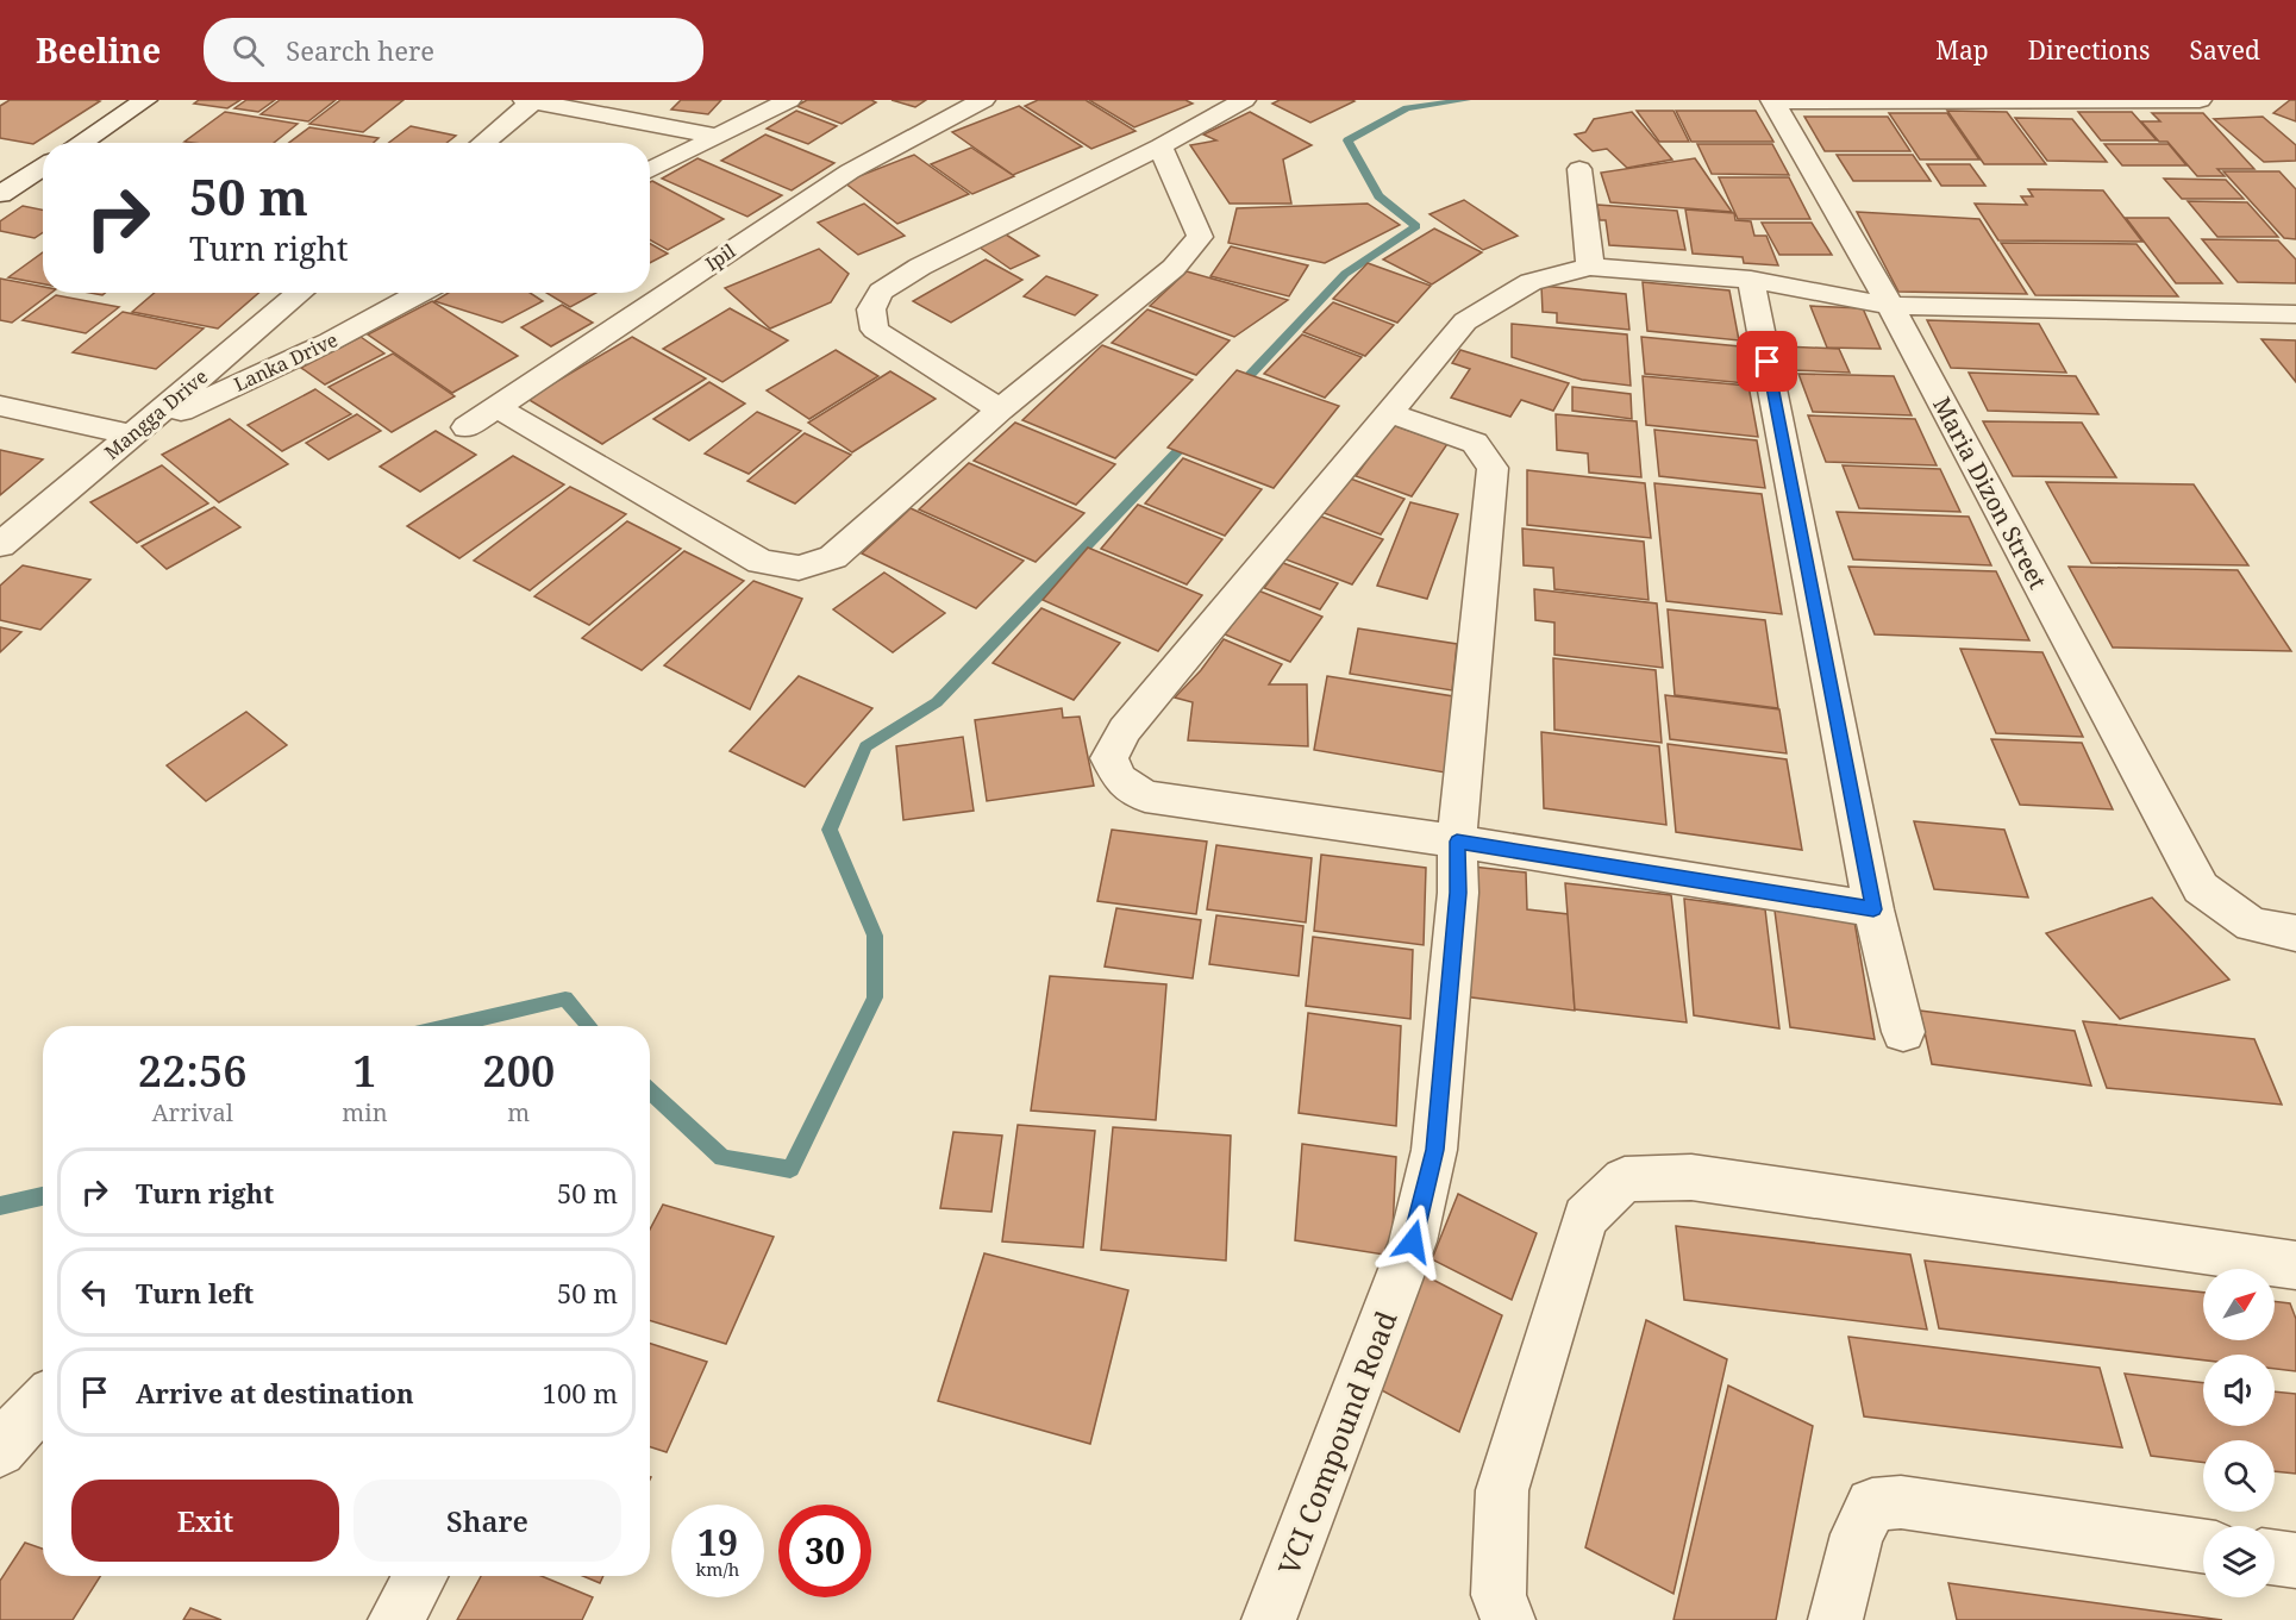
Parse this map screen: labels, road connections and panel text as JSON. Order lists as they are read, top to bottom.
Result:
{
  "streets": {
    "street": [
      "Ipil",
      "Lanka Drive",
      "Mangga Drive",
      "Maria Dizon Street",
      "VCI Compound Road"
    ]
  },
  "crossings": [
    ["Lanka Drive", "Mangga Drive"]
  ],
  "north": "top right",
  "page": {
    "header": "Beeline",
    "search": "Search here",
    "nav": ["Map", "Directions", "Saved"],
    "turn": ["50 m", "Turn right"],
    "eta": [
      "22:56",
      "Arrival",
      "1",
      "min",
      "200",
      "m"
    ],
    "list": [
      {
        "name": "Turn right",
        "value": "50 m"
      },
      {
        "name": "Turn left",
        "value": "50 m"
      },
      {
        "name": "Arrive at destination",
        "value": "100 m"
      }
    ],
    "buttons": ["Exit", "Share"],
    "speed": "19 km/h",
    "limit": "30"
  }
}
